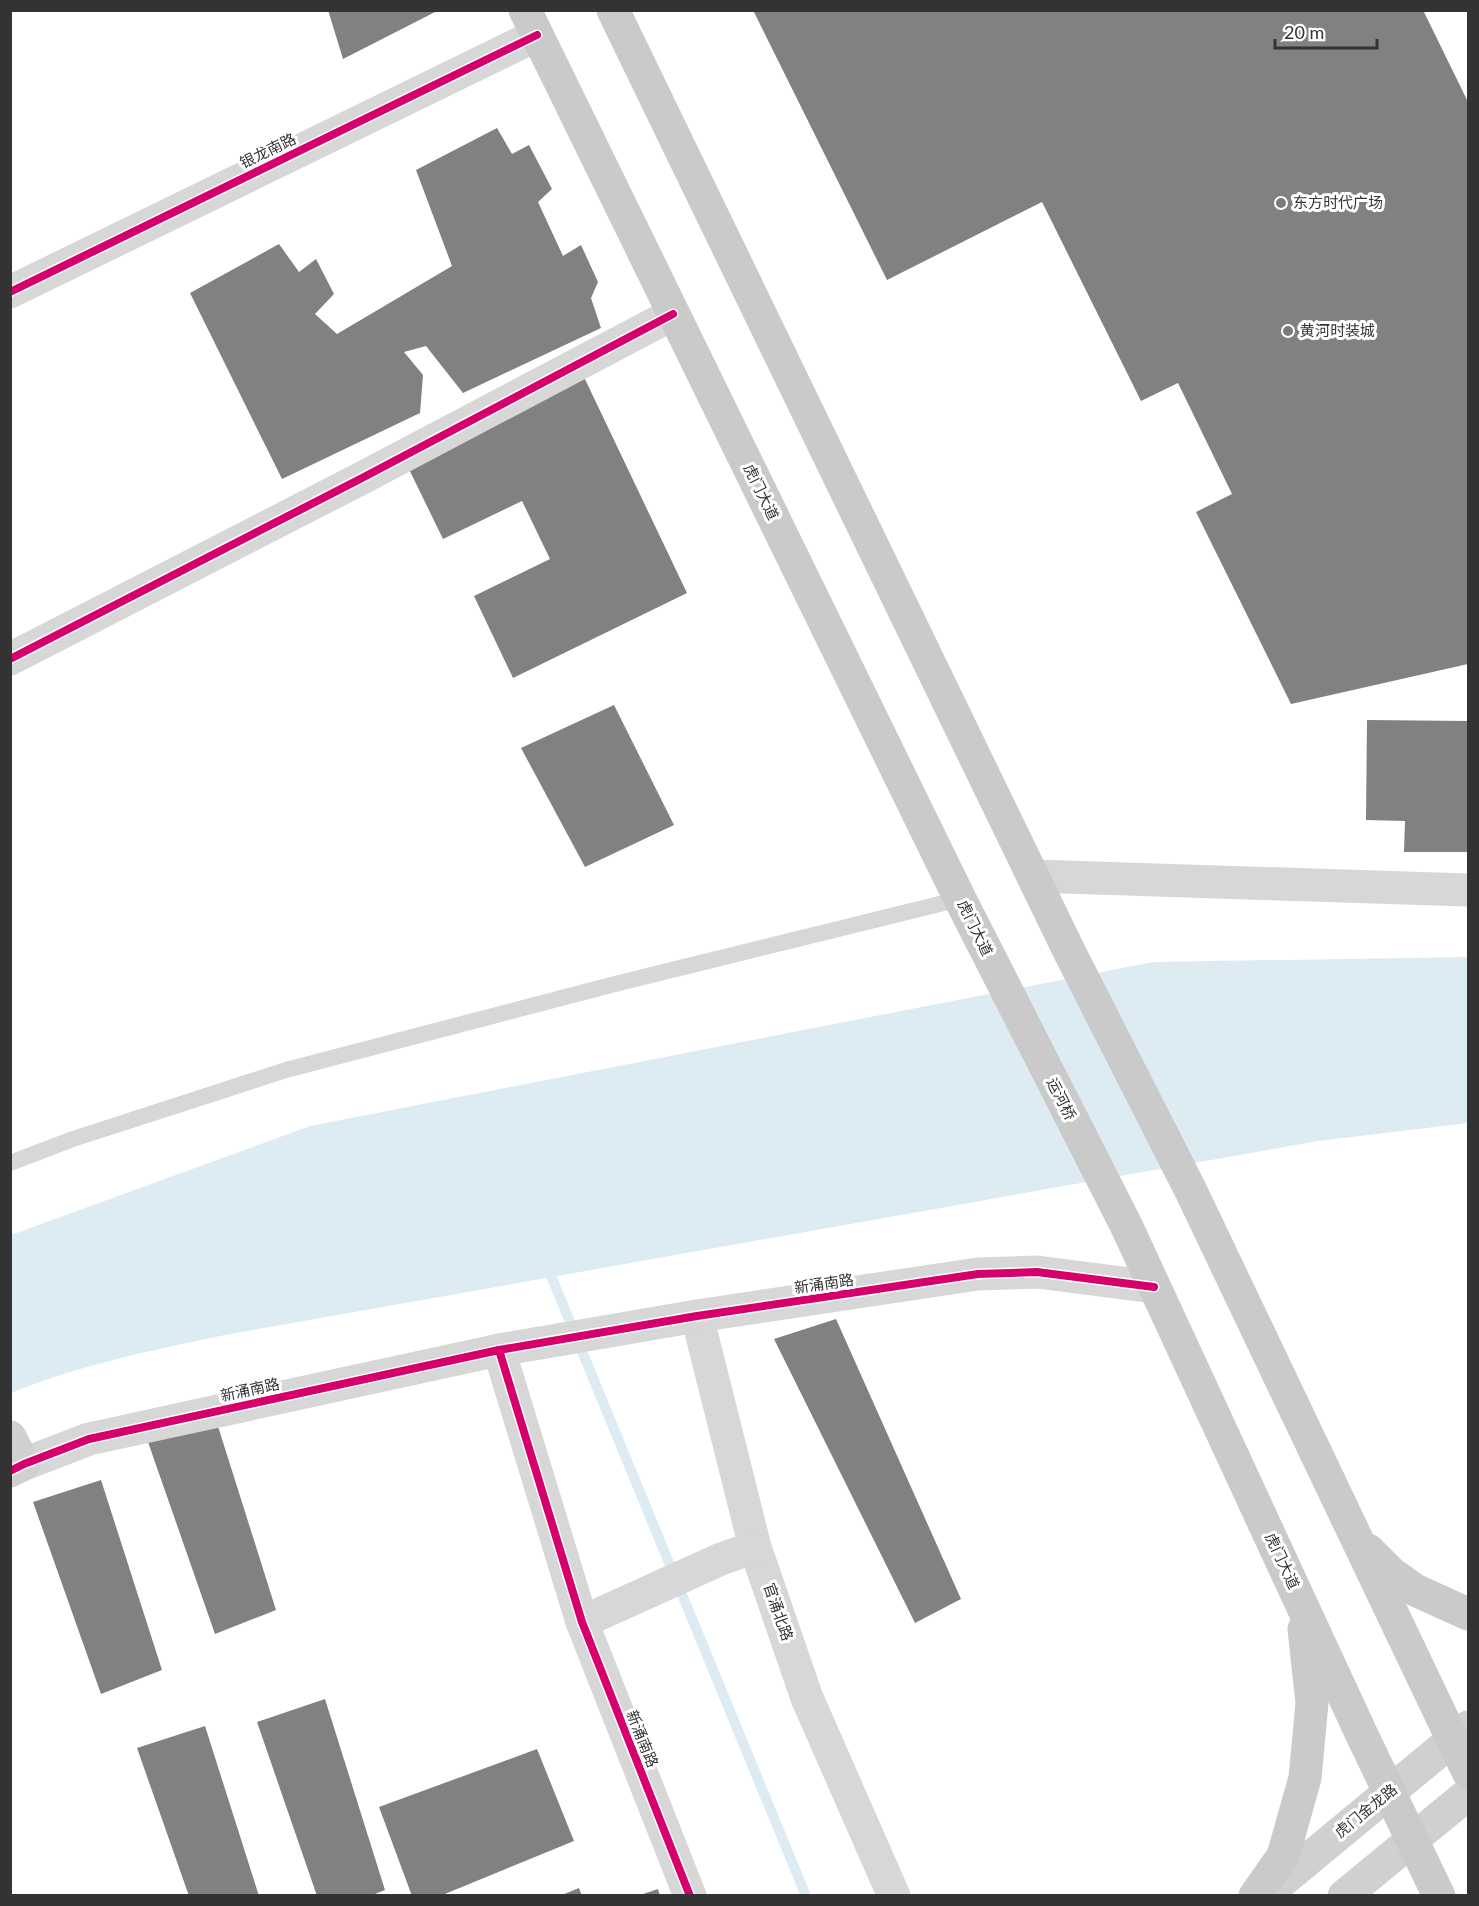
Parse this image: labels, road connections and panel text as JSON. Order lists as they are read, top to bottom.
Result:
{
  "streets": {
    "main road": ["虎门大道", "运河桥", "虎门金龙路"],
    "street": ["银龙南路", "新涌南路", "官涌北路"]
  },
  "crossings": [
    ["银龙南路", "虎门大道"],
    ["虎门大道", "运河桥"],
    ["虎门大道", "新涌南路"],
    ["虎门大道", "虎门金龙路"],
    ["新涌南路", "官涌北路"]
  ],
  "places": ["东方时代广场", "黄河时装城"],
  "scale_bar": "20 m"
}
